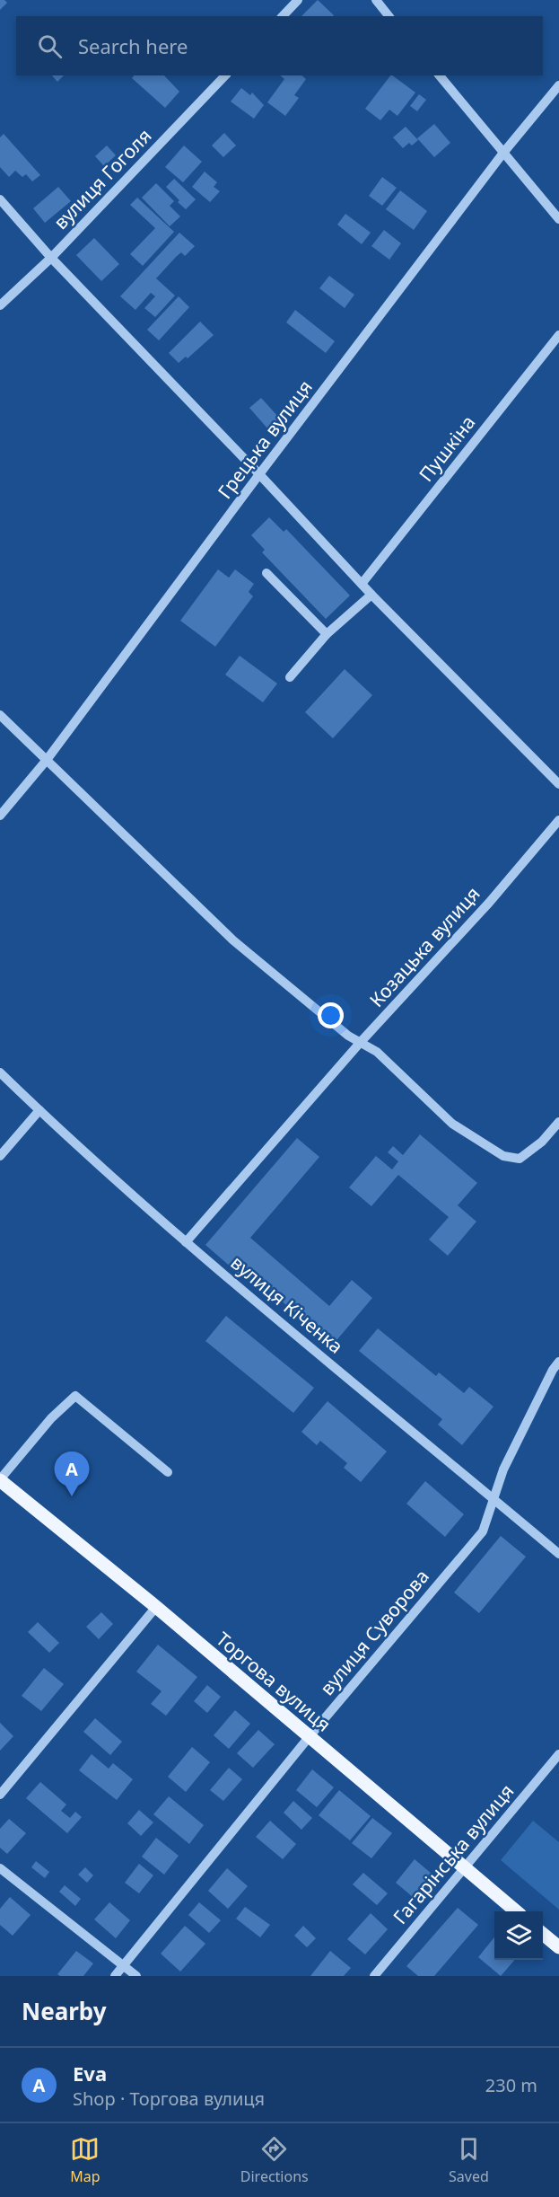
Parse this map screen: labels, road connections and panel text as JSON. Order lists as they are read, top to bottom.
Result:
{
  "streets": {
    "main road": ["Торгова вулиця"],
    "street": [
      "вулиця Гоголя",
      "Грецька вулиця",
      "Пушкіна",
      "Козацька вулиця",
      "вулиця Кіченка",
      "вулиця Суворова",
      "Гагарінська вулиця"
    ]
  },
  "crossings": [
    ["Козацька вулиця", "вулиця Кіченка"],
    ["вулиця Кіченка", "вулиця Суворова"],
    ["вулиця Суворова", "Торгова вулиця"],
    ["Торгова вулиця", "Гагарінська вулиця"]
  ],
  "page": {
    "search": "Search here",
    "pins": "A",
    "heading": "Nearby",
    "list": [
      {
        "mark": "A",
        "name": "Eva",
        "note": "Shop · Торгова вулиця",
        "value": "230 m"
      }
    ],
    "nav": ["Map", "Directions", "Saved"]
  }
}
